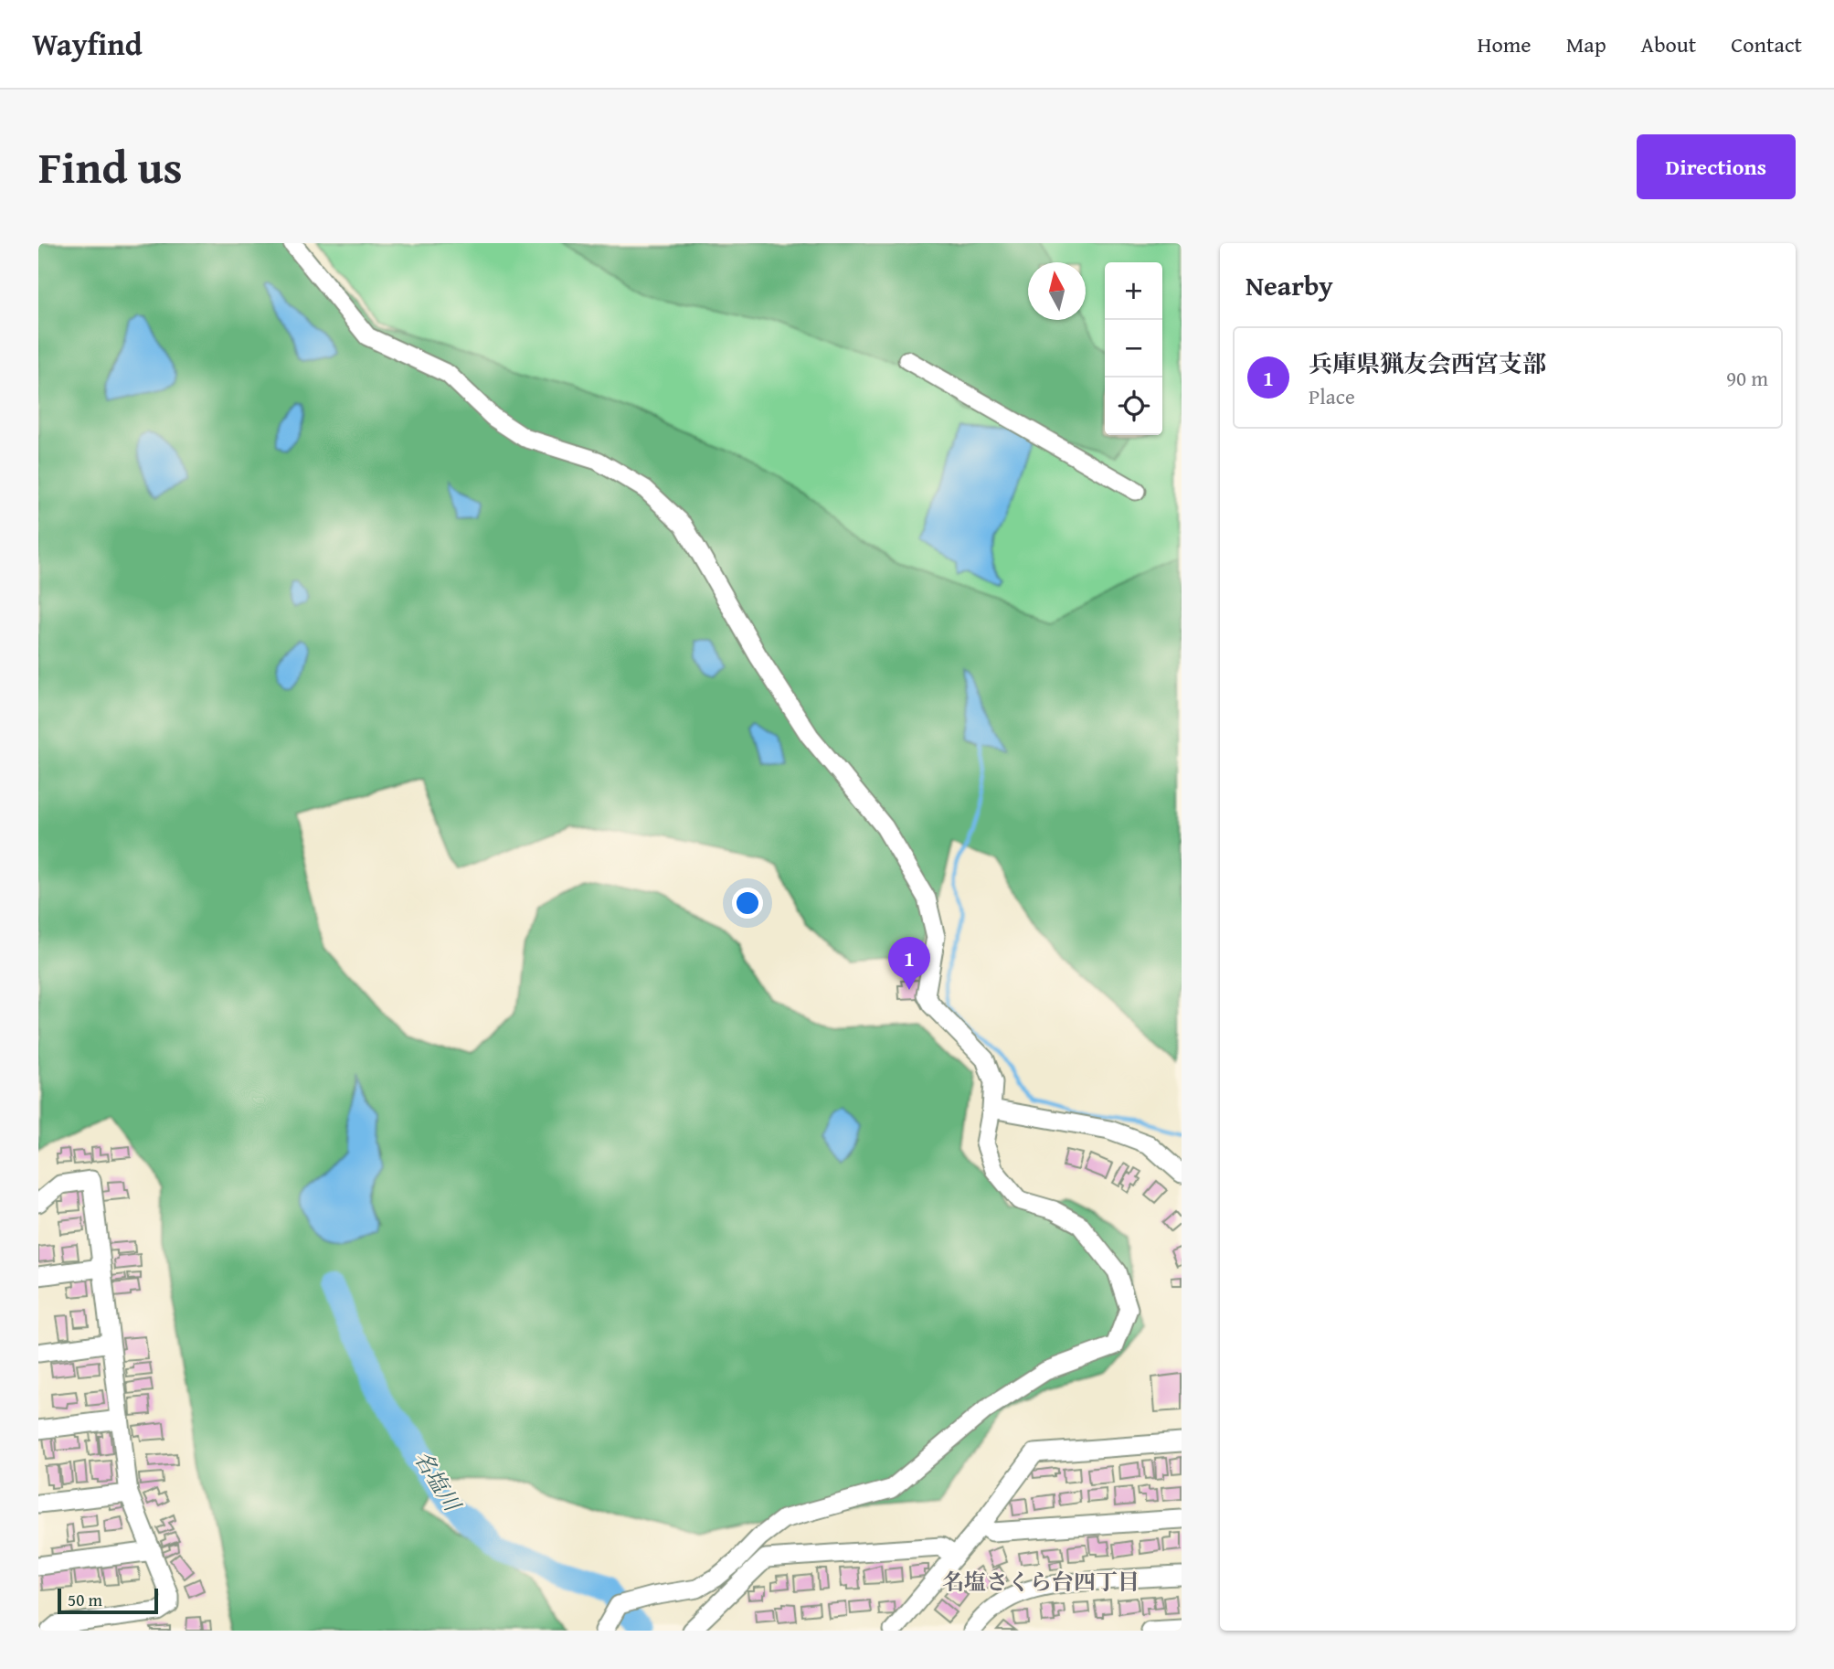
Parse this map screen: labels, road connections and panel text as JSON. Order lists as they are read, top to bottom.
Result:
{
  "districts": ["名塩さくら台四丁目"],
  "water": ["名塩川"],
  "scale_bar": "50 m",
  "north": "top",
  "page": {
    "header": "Wayfind",
    "nav": [
      "Home",
      "Map",
      "About",
      "Contact"
    ],
    "title": "Find us",
    "buttons": "Directions",
    "heading": "Nearby",
    "map_buttons": ["+", "−"],
    "list": [
      {
        "mark": "1",
        "name": "兵庫県猟友会西宮支部",
        "note": "Place",
        "value": "90 m"
      }
    ],
    "pins": "1",
    "scale": "50 m"
  }
}
